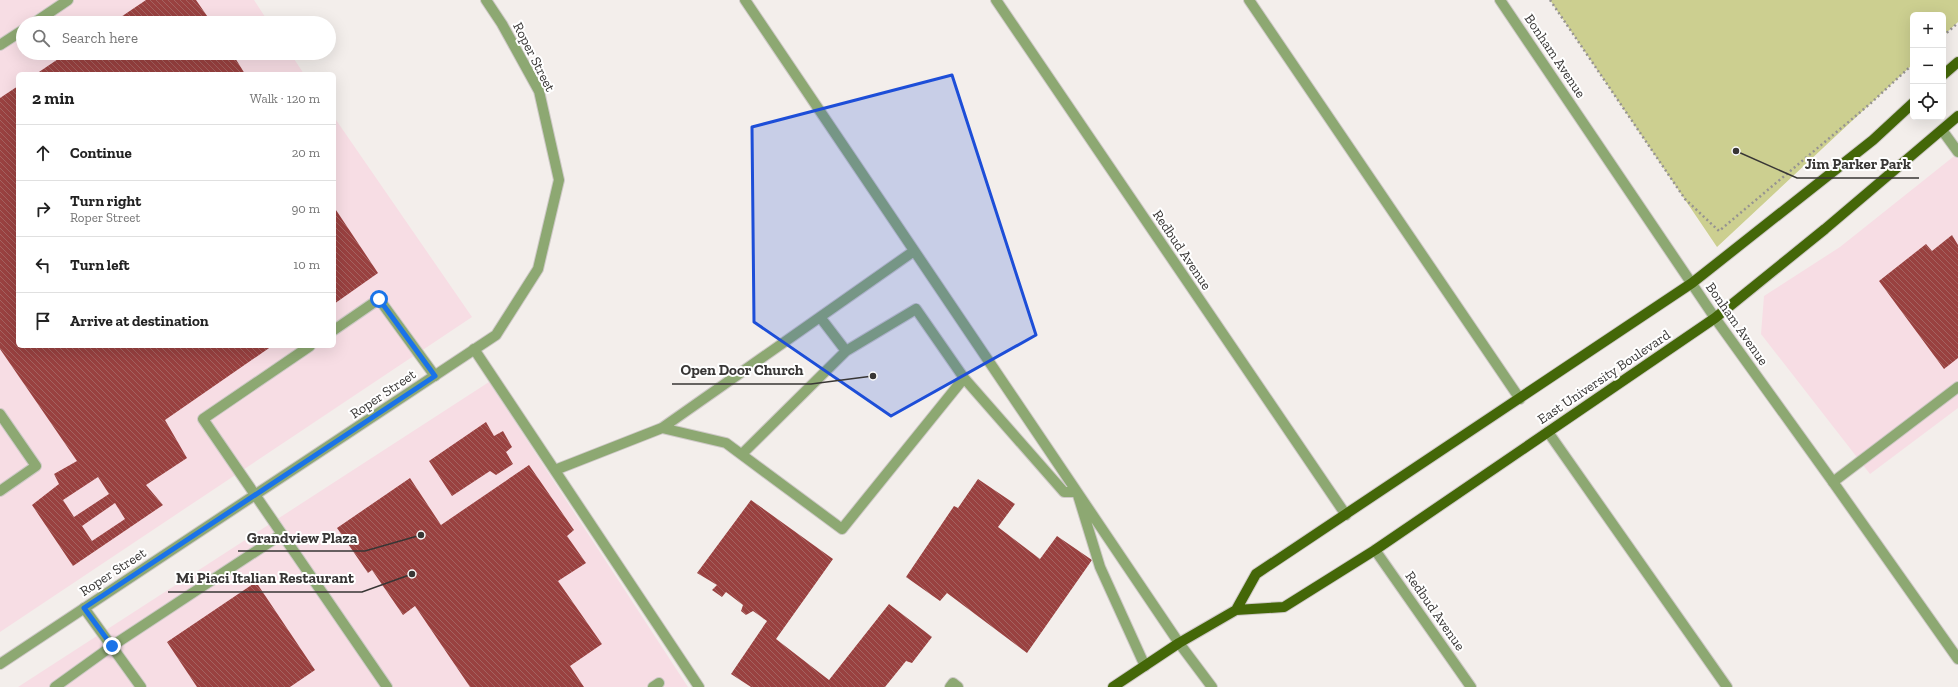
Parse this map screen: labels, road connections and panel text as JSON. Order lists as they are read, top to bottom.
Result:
{
  "streets": {
    "main road": ["East University Boulevard"],
    "street": ["Bonham Avenue", "Roper Street", "Redbud Avenue"]
  },
  "crossings": [
    ["Bonham Avenue", "East University Boulevard"],
    ["Redbud Avenue", "East University Boulevard"]
  ],
  "places": [
    "Jim Parker Park",
    "Open Door Church",
    "Grandview Plaza",
    "Mi Piaci Italian Restaurant"
  ],
  "page": {
    "map_buttons": ["+", "−"],
    "search": "Search here",
    "heading": ["2 min", "Walk · 120 m"],
    "list": [
      ["Continue", "20 m"],
      ["Turn right", "Roper Street", "90 m"],
      ["Turn left", "10 m"],
      "Arrive at destination"
    ]
  }
}
